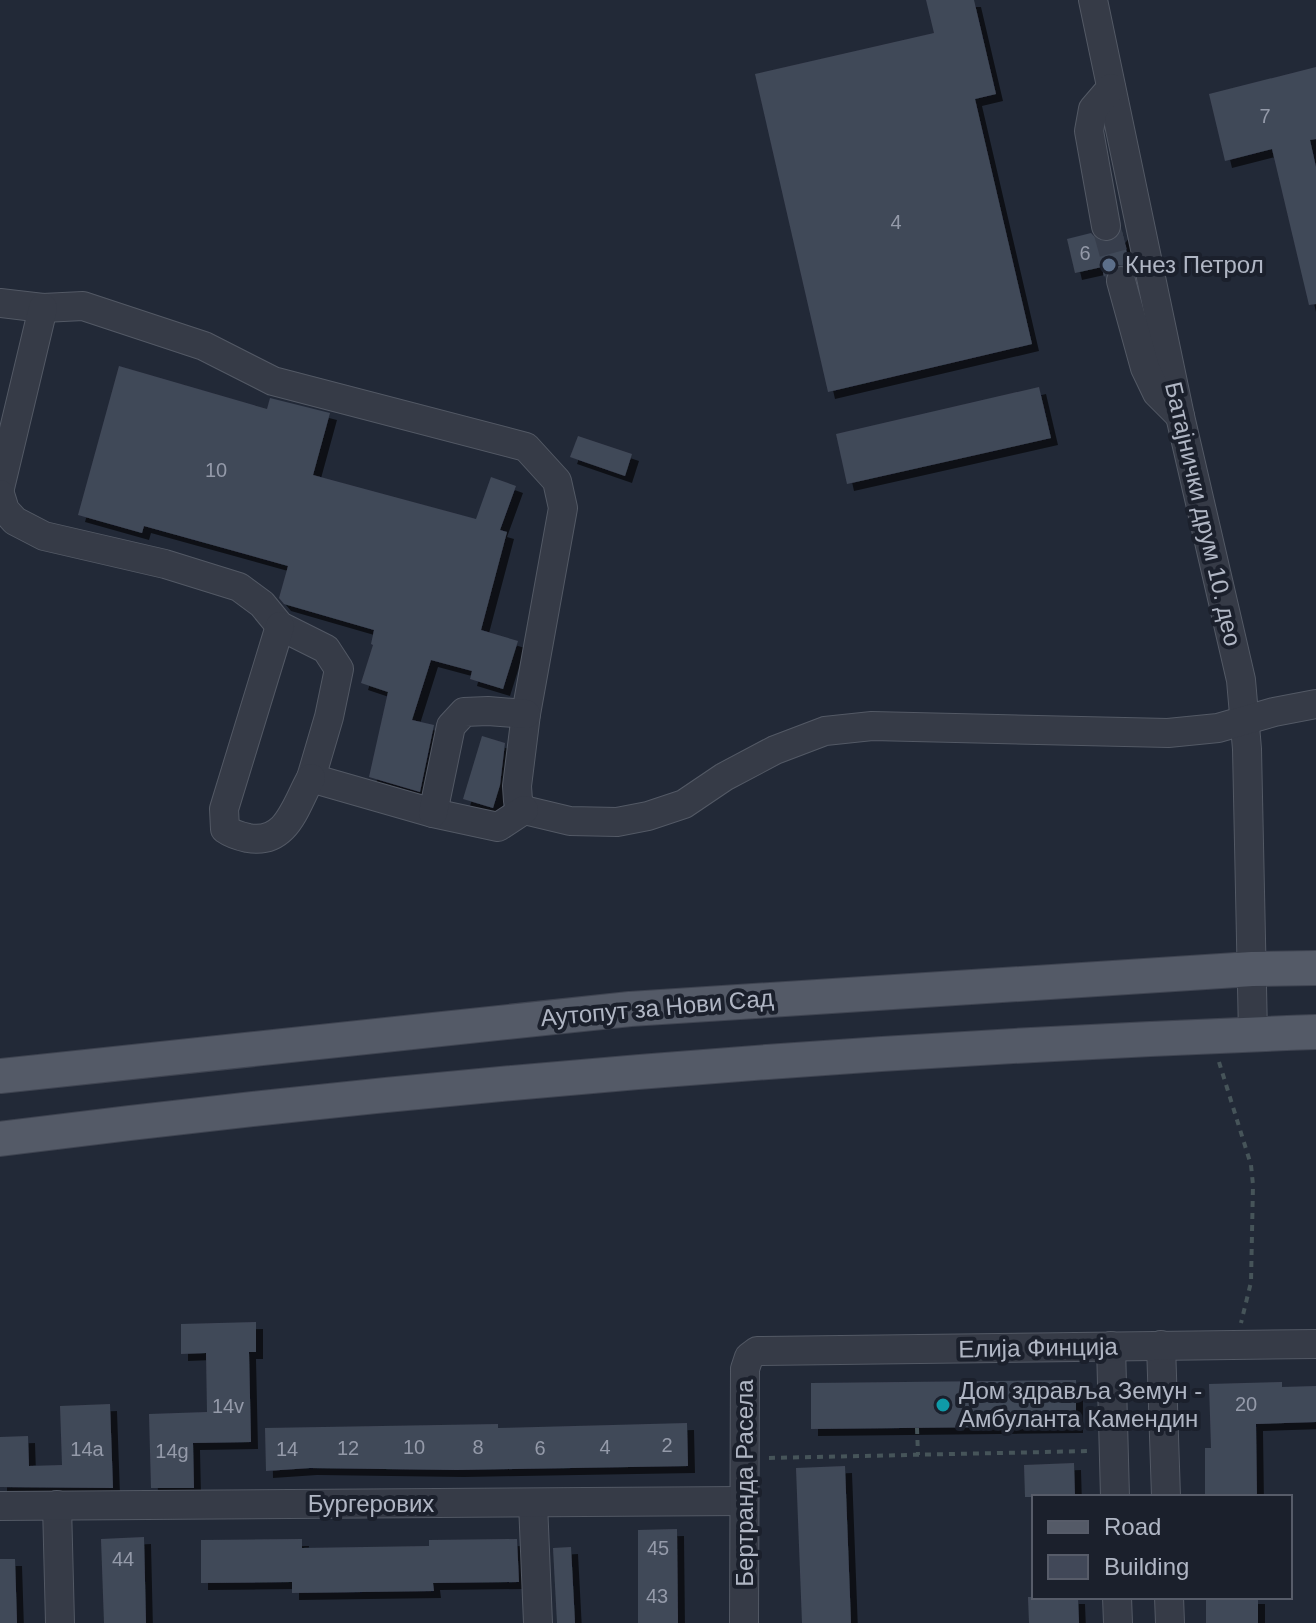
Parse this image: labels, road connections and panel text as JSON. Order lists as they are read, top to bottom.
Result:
{
  "streets": {
    "main road": ["Аутопут за Нови Сад"],
    "street": [
      "Батајнички друм 10. део",
      "Елија Финција",
      "Бертранда Расела",
      "Бургерових"
    ]
  },
  "crossings": [
    ["Батајнички друм 10. део", "Аутопут за Нови Сад"],
    ["Елија Финција", "Бертранда Расела"],
    ["Бертранда Расела", "Бургерових"]
  ],
  "places": ["Кнез Петрол", "Дом здравља Земун - Амбуланта Камендин"],
  "house_numbers": [
    "7",
    "4",
    "6",
    "10",
    "20",
    "14v",
    "2",
    "10",
    "8",
    "4",
    "12",
    "6",
    "14a",
    "14",
    "14g",
    "45",
    "44",
    "43"
  ],
  "legend": ["Road", "Building"]
}
